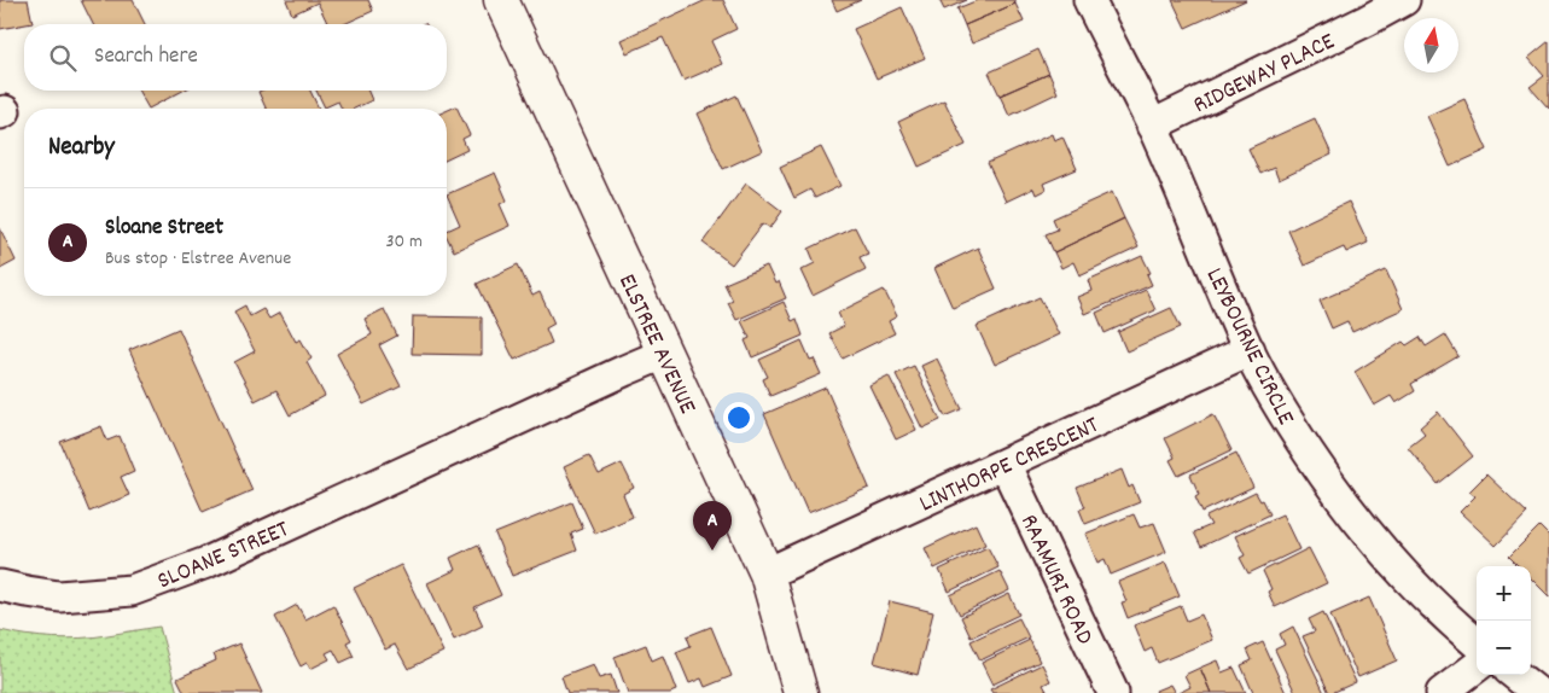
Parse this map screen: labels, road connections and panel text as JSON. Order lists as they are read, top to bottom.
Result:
{
  "streets": {
    "street": [
      "RIDGEWAY PLACE",
      "ELSTREE AVENUE",
      "LEYBOURNE CIRCLE",
      "LINTHORPE CRESCENT",
      "SLOANE STREET",
      "RAAMURI ROAD"
    ]
  },
  "crossings": [
    ["RIDGEWAY PLACE", "LEYBOURNE CIRCLE"],
    ["ELSTREE AVENUE", "LINTHORPE CRESCENT"],
    ["ELSTREE AVENUE", "SLOANE STREET"],
    ["LEYBOURNE CIRCLE", "LINTHORPE CRESCENT"],
    ["LINTHORPE CRESCENT", "RAAMURI ROAD"]
  ],
  "north": "top",
  "page": {
    "search": "Search here",
    "heading": "Nearby",
    "list": [
      {
        "mark": "A",
        "name": "Sloane Street",
        "note": "Bus stop · Elstree Avenue",
        "value": "30 m"
      }
    ],
    "pins": "A",
    "map_buttons": ["+", "−"]
  }
}
